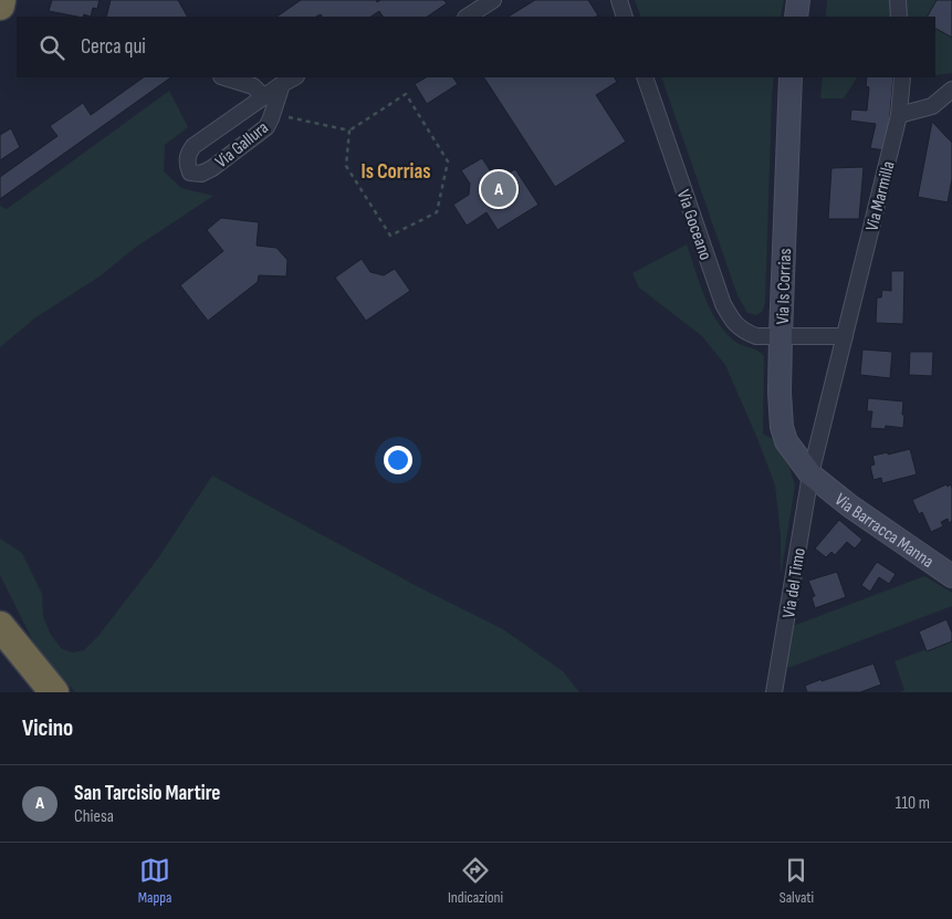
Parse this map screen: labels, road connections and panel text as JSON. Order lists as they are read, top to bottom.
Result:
{
  "streets": {
    "street": [
      "Via Gallura",
      "Via Marmilla",
      "Via Goceano",
      "Via Is Corrias",
      "Via Barracca Manna",
      "Via del Timo"
    ]
  },
  "crossings": [
    ["Via Marmilla", "Via Is Corrias"],
    ["Via Marmilla", "Via Barracca Manna"],
    ["Via Marmilla", "Via del Timo"],
    ["Via Goceano", "Via Is Corrias"],
    ["Via Is Corrias", "Via Barracca Manna"],
    ["Via Is Corrias", "Via del Timo"],
    ["Via Barracca Manna", "Via del Timo"]
  ],
  "districts": ["Is Corrias"],
  "page": {
    "search": "Cerca qui",
    "pins": "A",
    "heading": "Vicino",
    "list": [
      {
        "mark": "A",
        "name": "San Tarcisio Martire",
        "note": "Chiesa",
        "value": "110 m"
      }
    ],
    "nav": ["Mappa", "Indicazioni", "Salvati"]
  }
}
